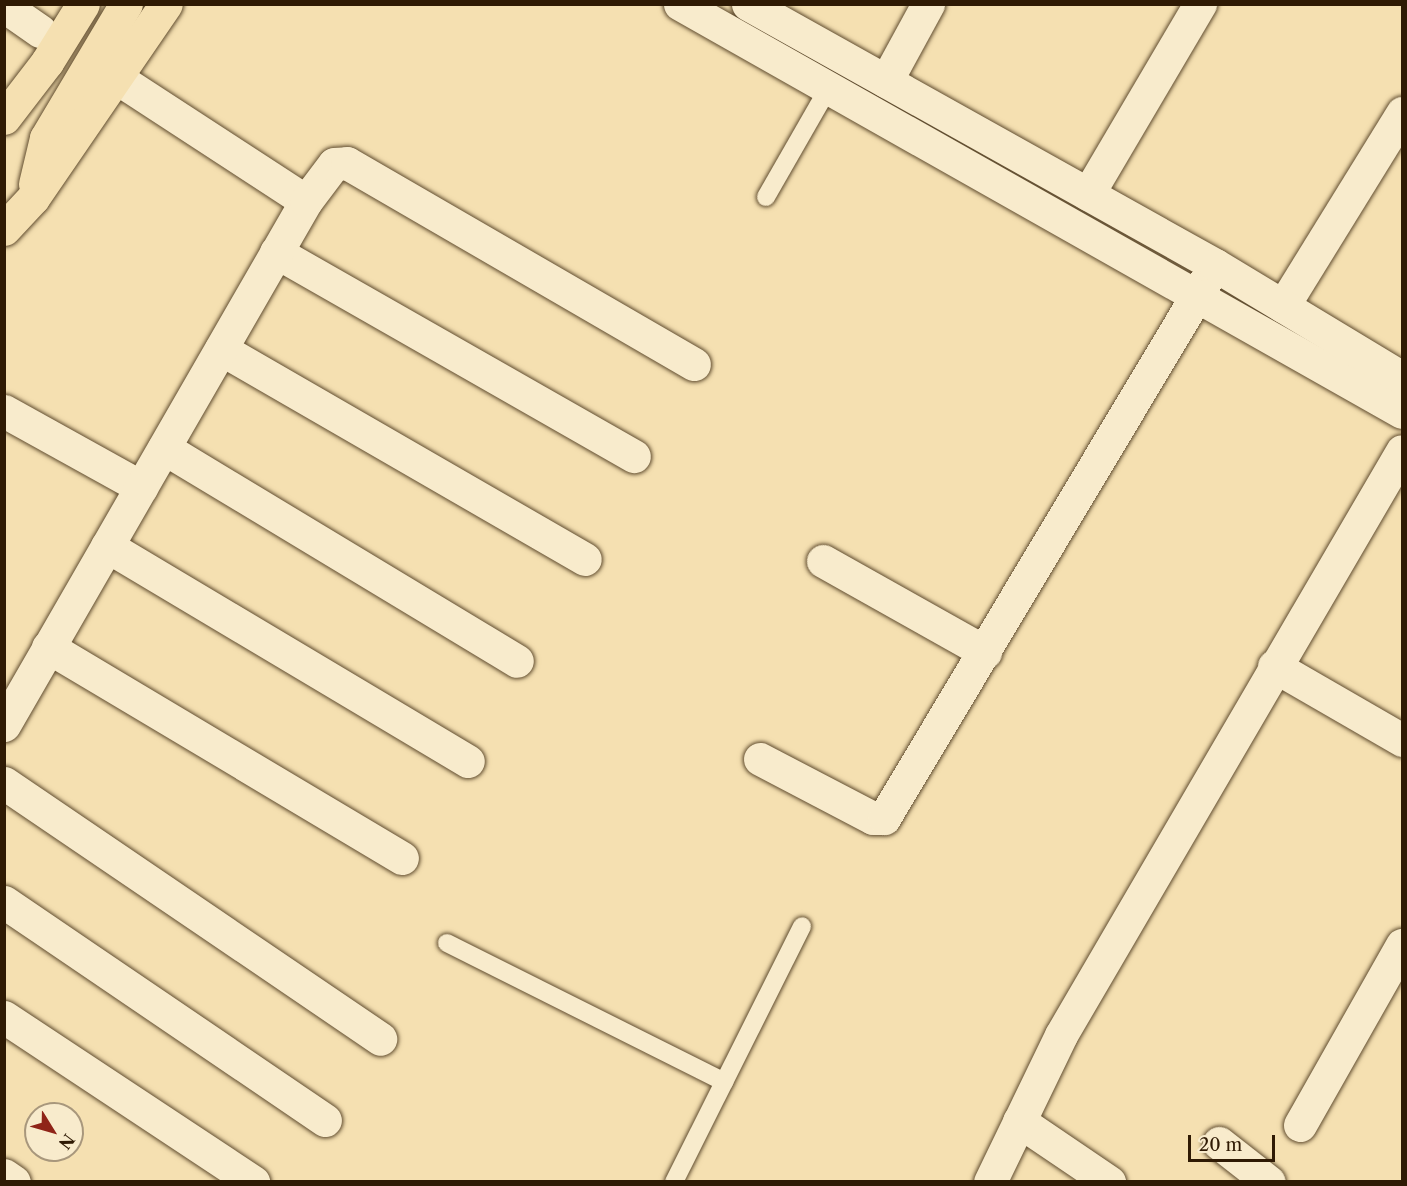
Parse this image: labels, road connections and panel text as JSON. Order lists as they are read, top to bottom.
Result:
{
  "scale_bar": "20 m",
  "north": "bottom right"
}
